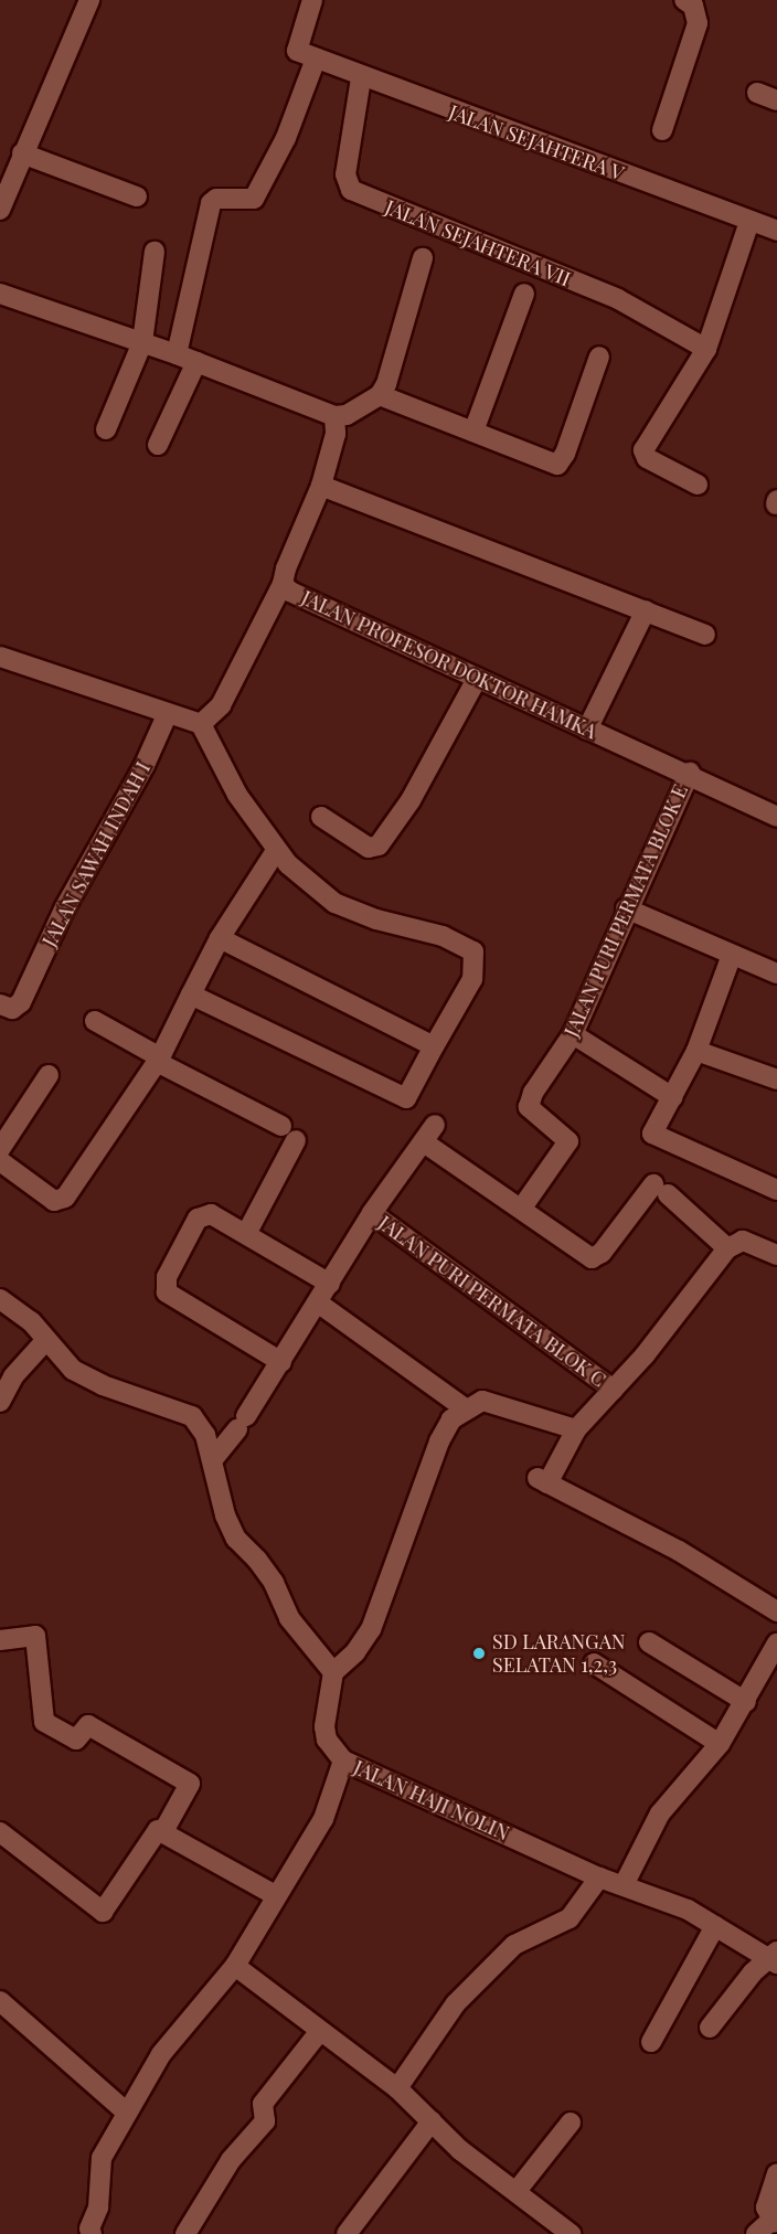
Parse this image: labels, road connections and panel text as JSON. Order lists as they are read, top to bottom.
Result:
{
  "streets": {
    "street": [
      "JALAN SEJAHTERA V",
      "JALAN SEJAHTERA VII",
      "JALAN PROFESOR DOKTOR HAMKA",
      "JALAN SAWAH INDAH I",
      "JALAN PURI PERMATA BLOK E",
      "JALAN PURI PERMATA BLOK C",
      "JALAN HAJI NOLIN"
    ]
  },
  "crossings": [
    ["JALAN SEJAHTERA V", "JALAN SEJAHTERA VII"],
    ["JALAN PROFESOR DOKTOR HAMKA", "JALAN PURI PERMATA BLOK E"]
  ],
  "places": ["SD LARANGAN SELATAN 1,2,3"]
}
